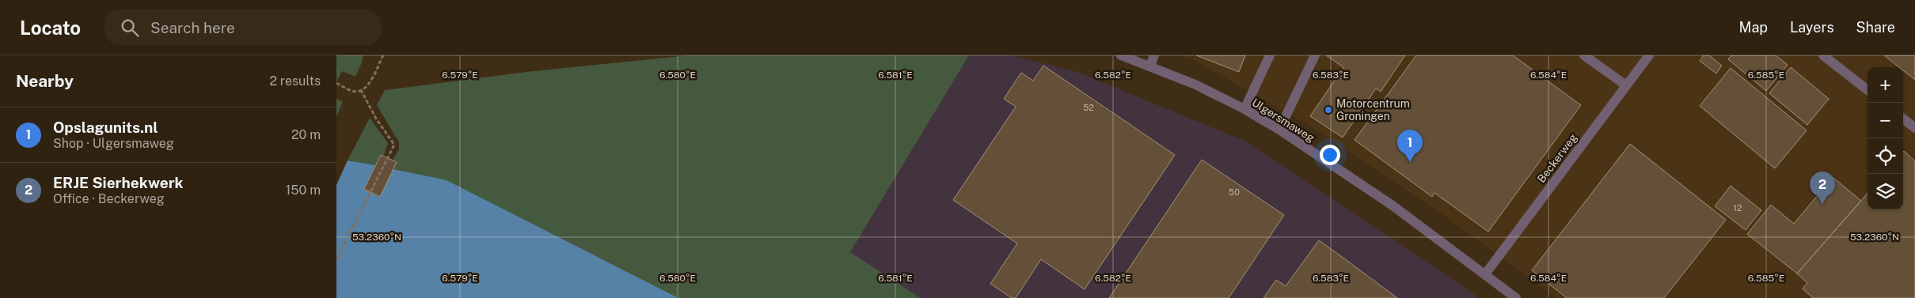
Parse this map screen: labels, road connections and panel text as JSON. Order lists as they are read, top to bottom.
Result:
{
  "streets": {
    "street": ["Ulgersmaweg", "Beckerweg"]
  },
  "crossings": [
    ["Ulgersmaweg", "Beckerweg"]
  ],
  "places": ["Motorcentrum Groningen"],
  "house_numbers": ["52", "50", "12"],
  "page": {
    "header": "Locato",
    "search": "Search here",
    "nav": ["Map", "Layers", "Share"],
    "heading": ["Nearby", "2 results"],
    "map_buttons": ["+", "−"],
    "list": [
      {
        "mark": "1",
        "name": "Opslagunits.nl",
        "note": "Shop · Ulgersmaweg",
        "value": "20 m"
      },
      {
        "mark": "2",
        "name": "ERJE Sierhekwerk",
        "note": "Office · Beckerweg",
        "value": "150 m"
      }
    ],
    "pins": ["1", "2"]
  },
  "coordinates": [
    "6.579°E",
    "6.580°E",
    "6.581°E",
    "6.582°E",
    "6.583°E",
    "6.584°E",
    "6.585°E",
    "53.2360°N"
  ]
}
